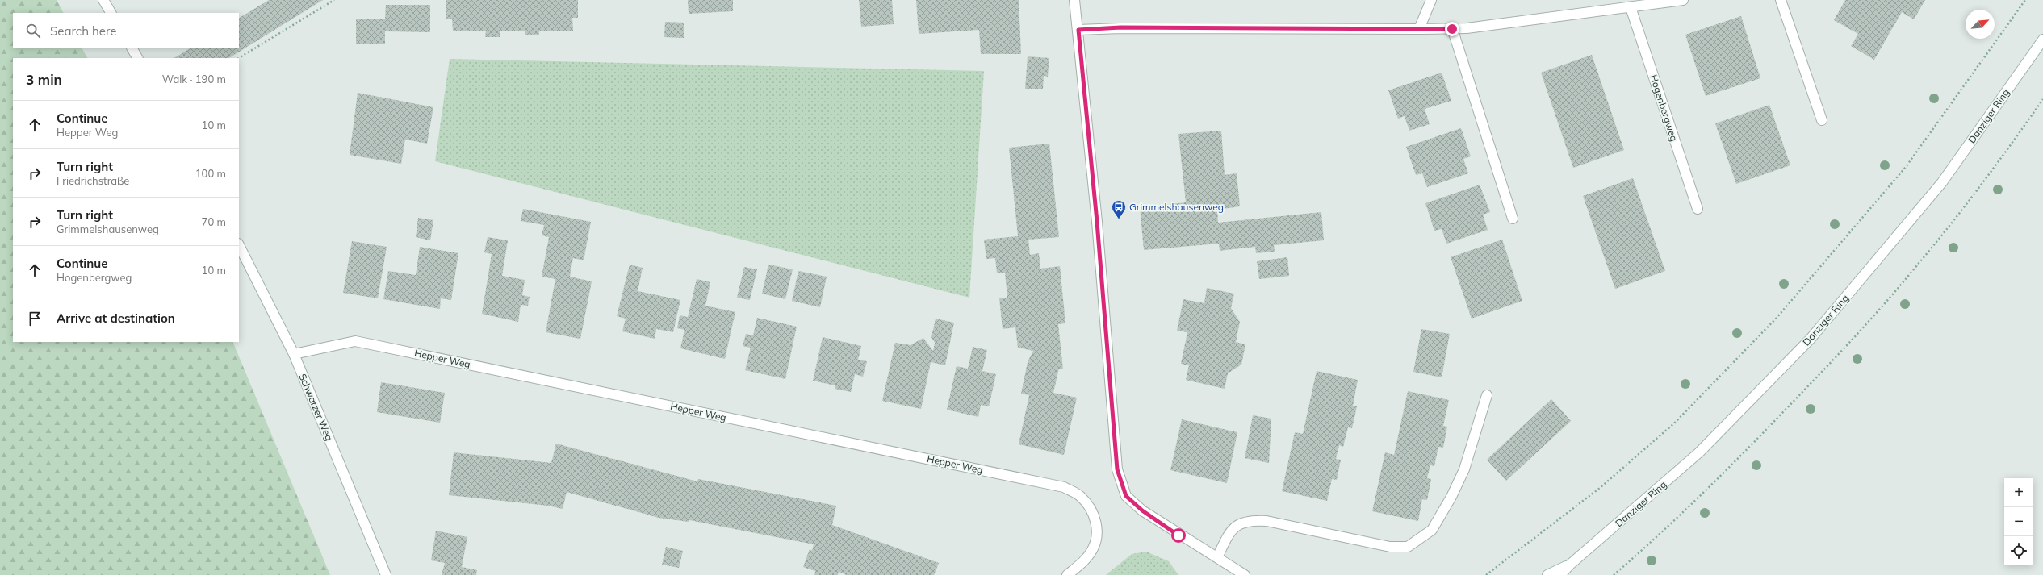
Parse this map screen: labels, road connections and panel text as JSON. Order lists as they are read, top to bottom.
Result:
{
  "streets": {
    "street": [
      "Hogenbergweg",
      "Danziger Ring",
      "Hepper Weg",
      "Schwarzer Weg"
    ]
  },
  "crossings": [
    ["Hepper Weg", "Schwarzer Weg"]
  ],
  "places": {
    "bus stop": ["Grimmelshausenweg"]
  },
  "north": "top right",
  "page": {
    "search": "Search here",
    "heading": ["3 min", "Walk · 190 m"],
    "list": [
      ["Continue", "Hepper Weg", "10 m"],
      ["Turn right", "Friedrichstraße", "100 m"],
      ["Turn right", "Grimmelshausenweg", "70 m"],
      ["Continue", "Hogenbergweg", "10 m"],
      "Arrive at destination"
    ],
    "map_buttons": ["+", "−"]
  }
}
